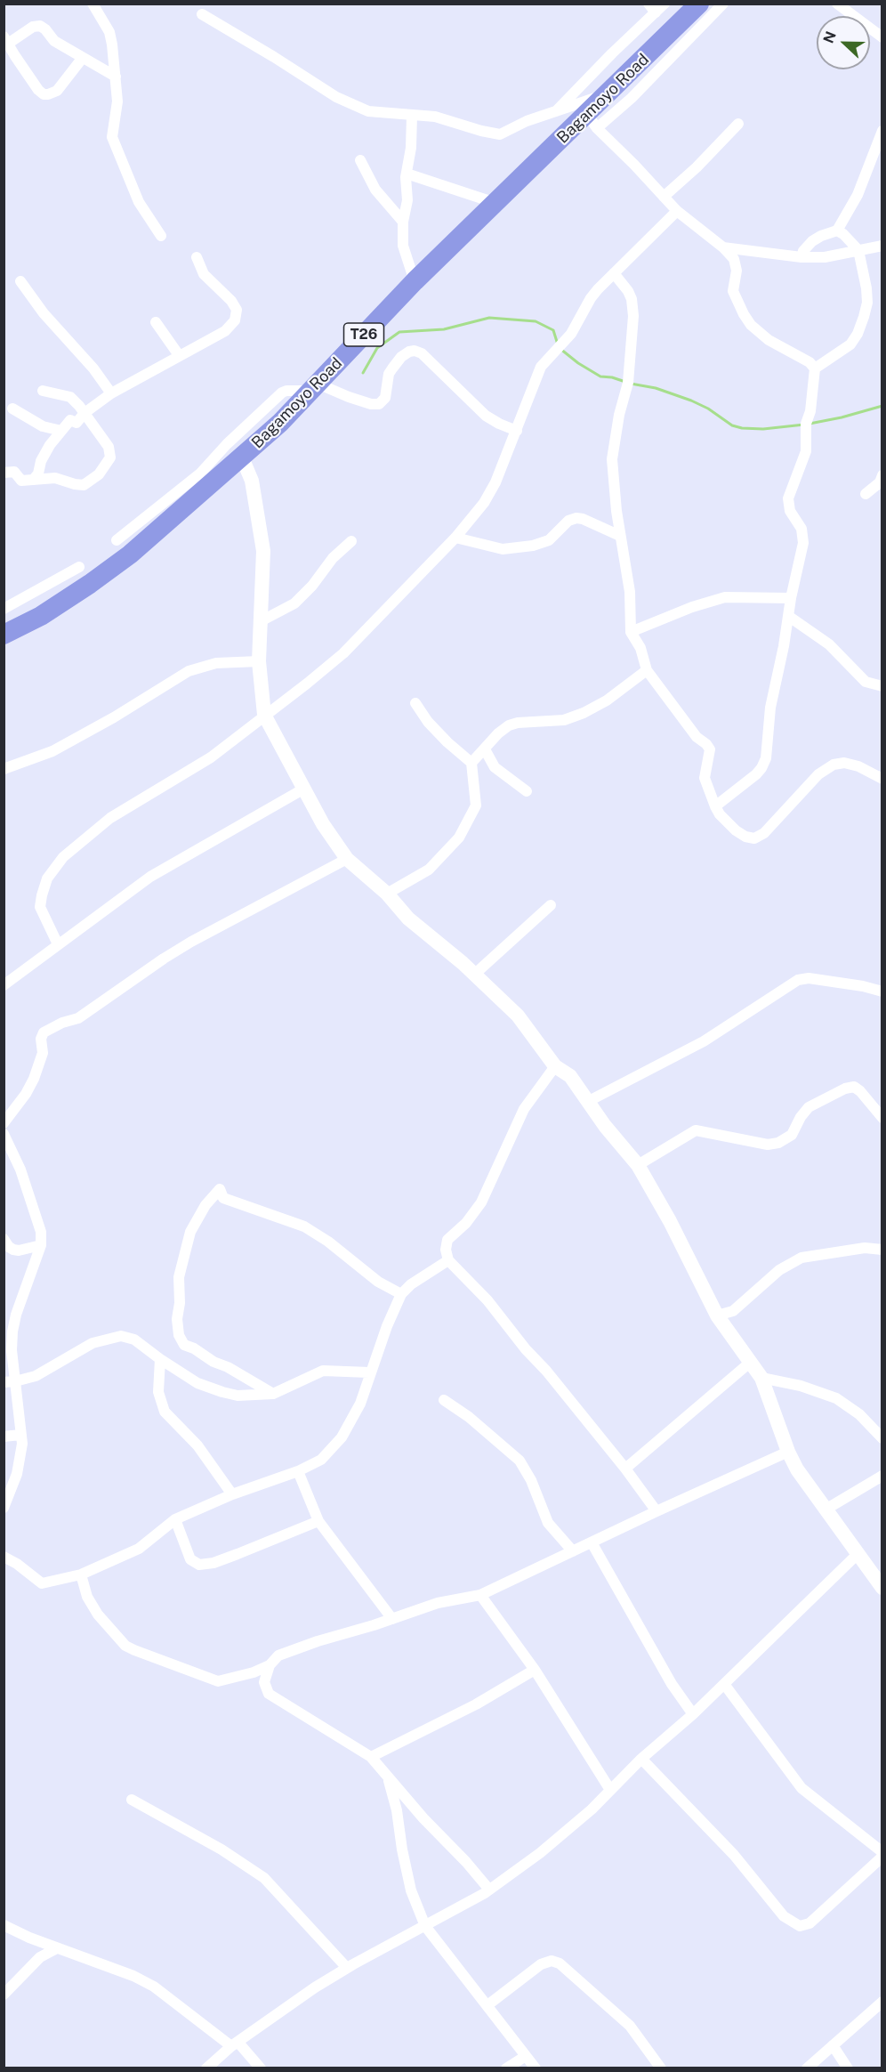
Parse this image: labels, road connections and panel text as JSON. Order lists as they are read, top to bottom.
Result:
{
  "streets": {
    "highway": ["Bagamoyo Road", "T26"]
  },
  "north": "left"
}
